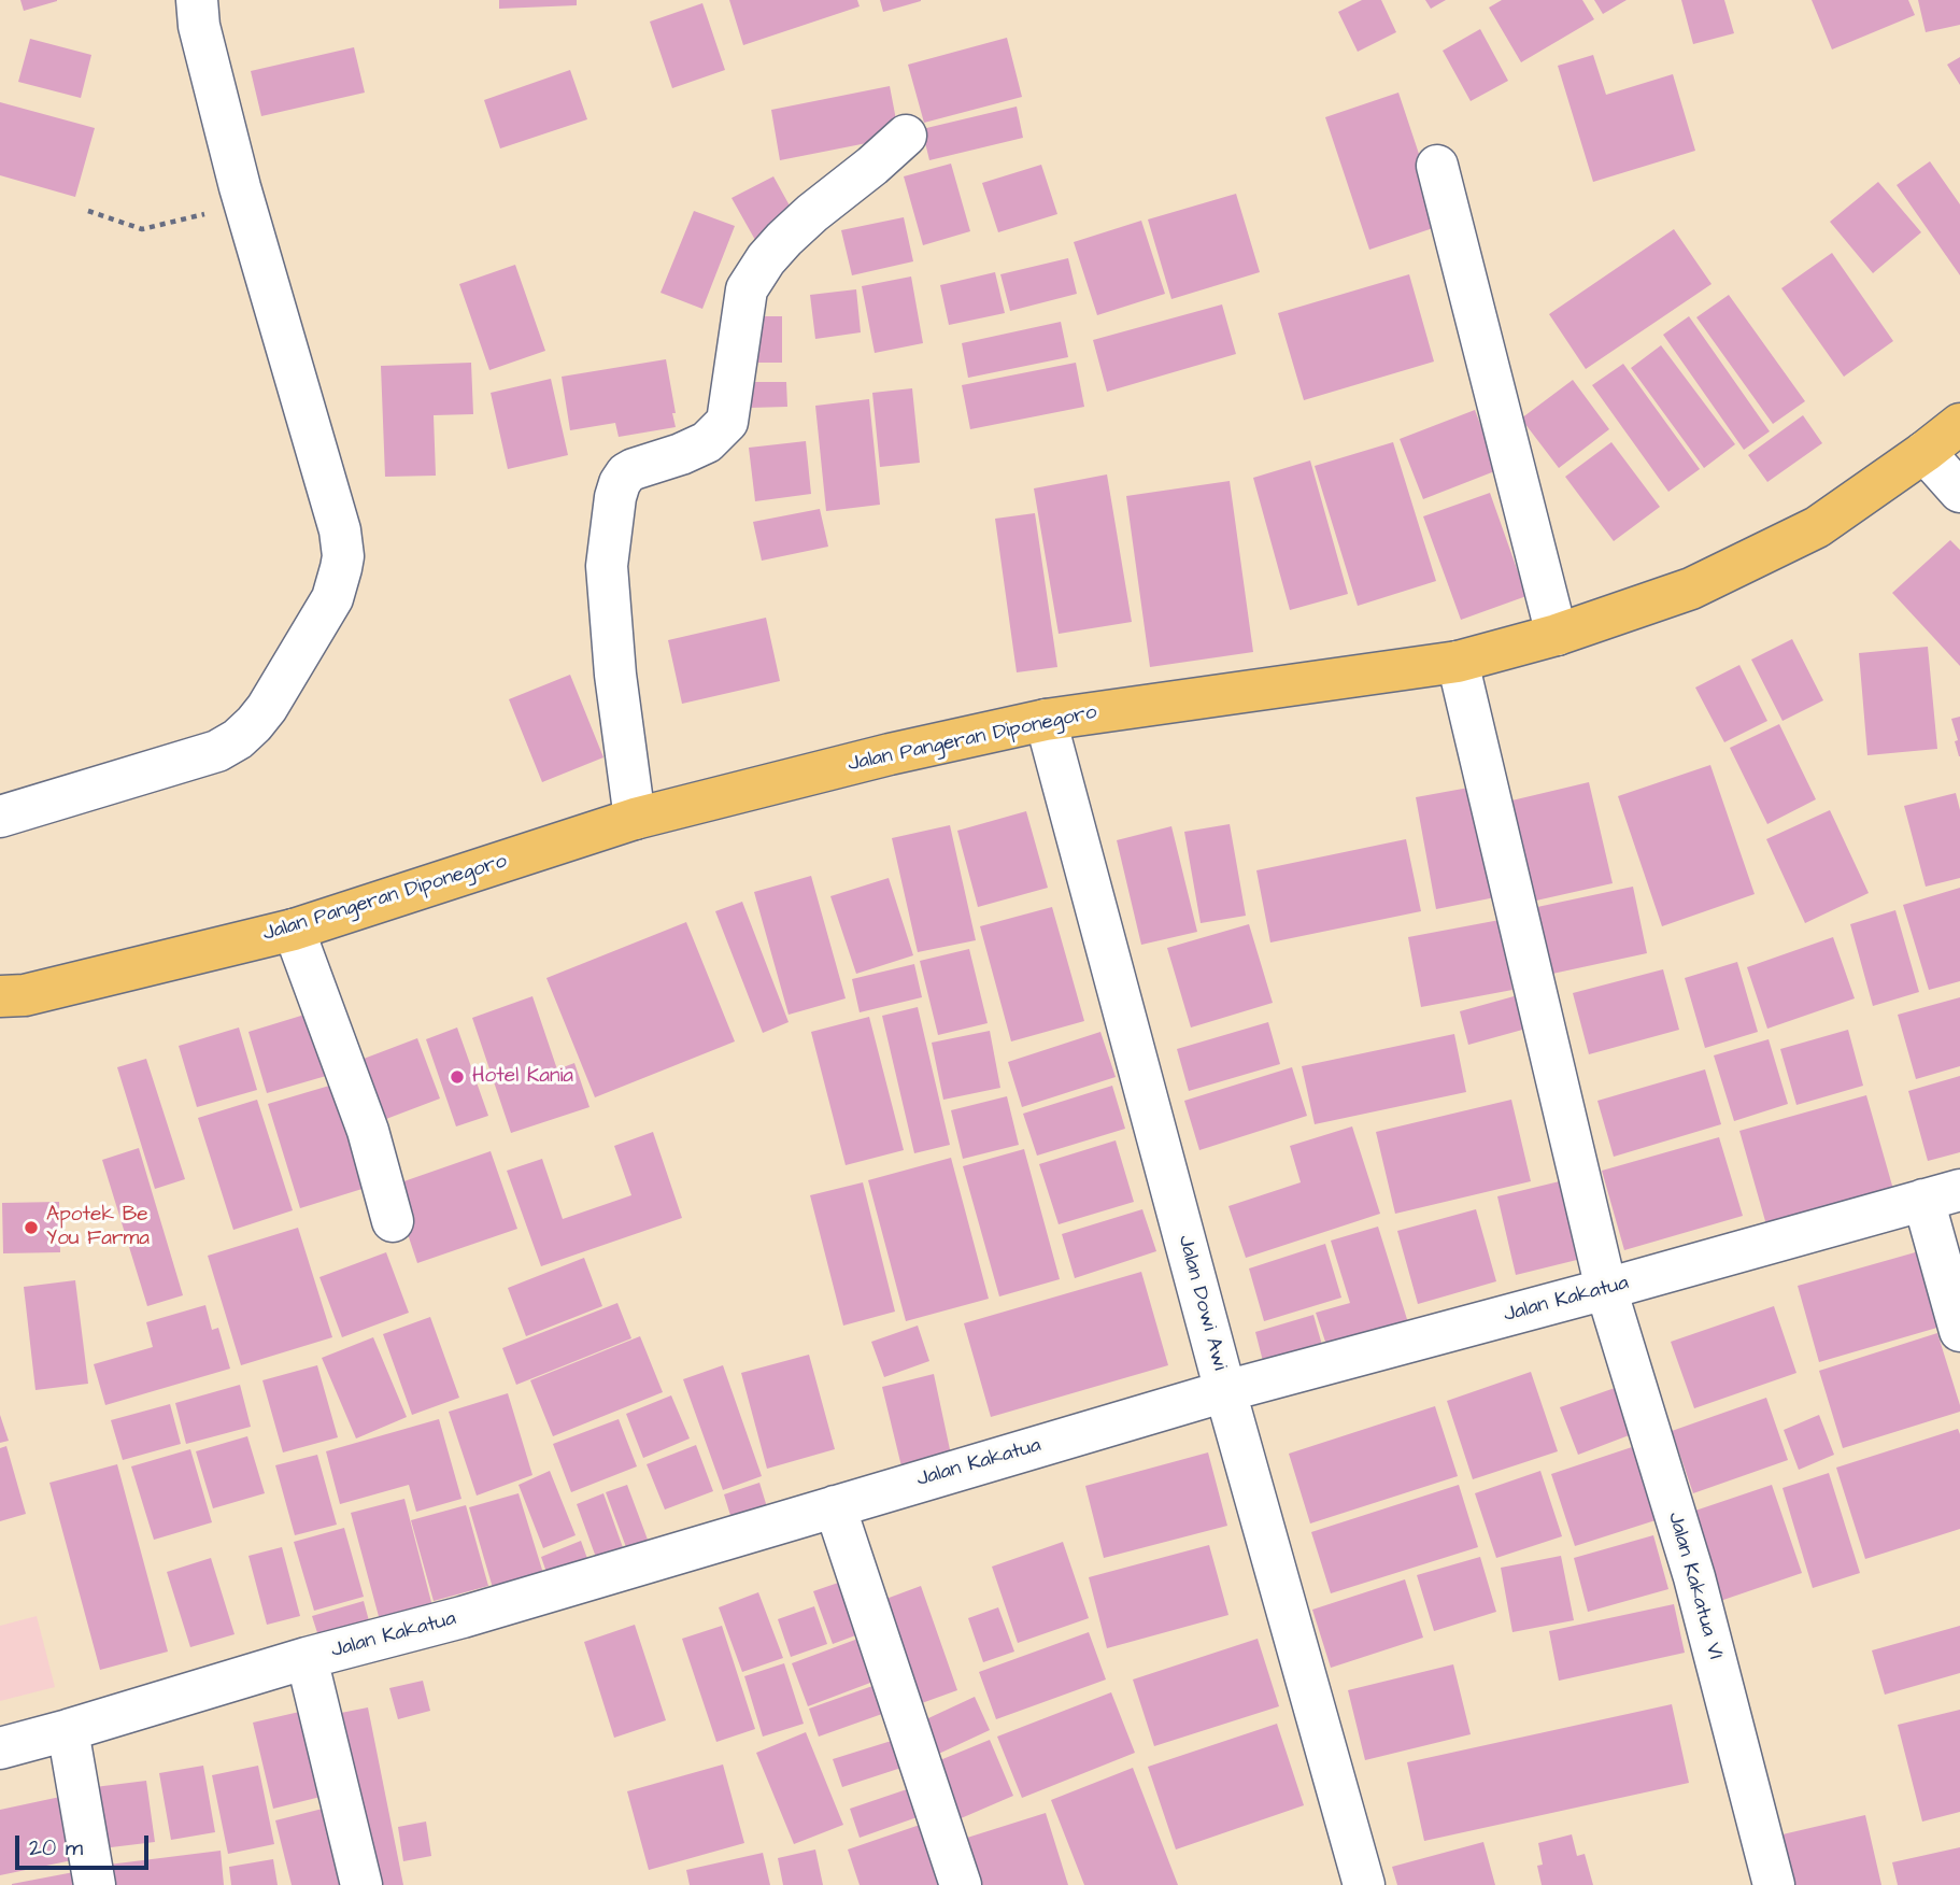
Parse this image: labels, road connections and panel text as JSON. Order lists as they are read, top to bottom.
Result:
{
  "streets": {
    "highway": ["Jalan Pangeran Diponegoro"],
    "street": ["Jalan Kakatua", "Jalan Dowi Awi", "Jalan Kakatua VI"]
  },
  "crossings": [
    ["Jalan Pangeran Diponegoro", "Jalan Dowi Awi"],
    ["Jalan Pangeran Diponegoro", "Jalan Kakatua VI"],
    ["Jalan Kakatua", "Jalan Dowi Awi"],
    ["Jalan Kakatua", "Jalan Kakatua VI"]
  ],
  "places": ["Hotel Kania", "Apotek Be You Farma"],
  "scale_bar": "20 m"
}
